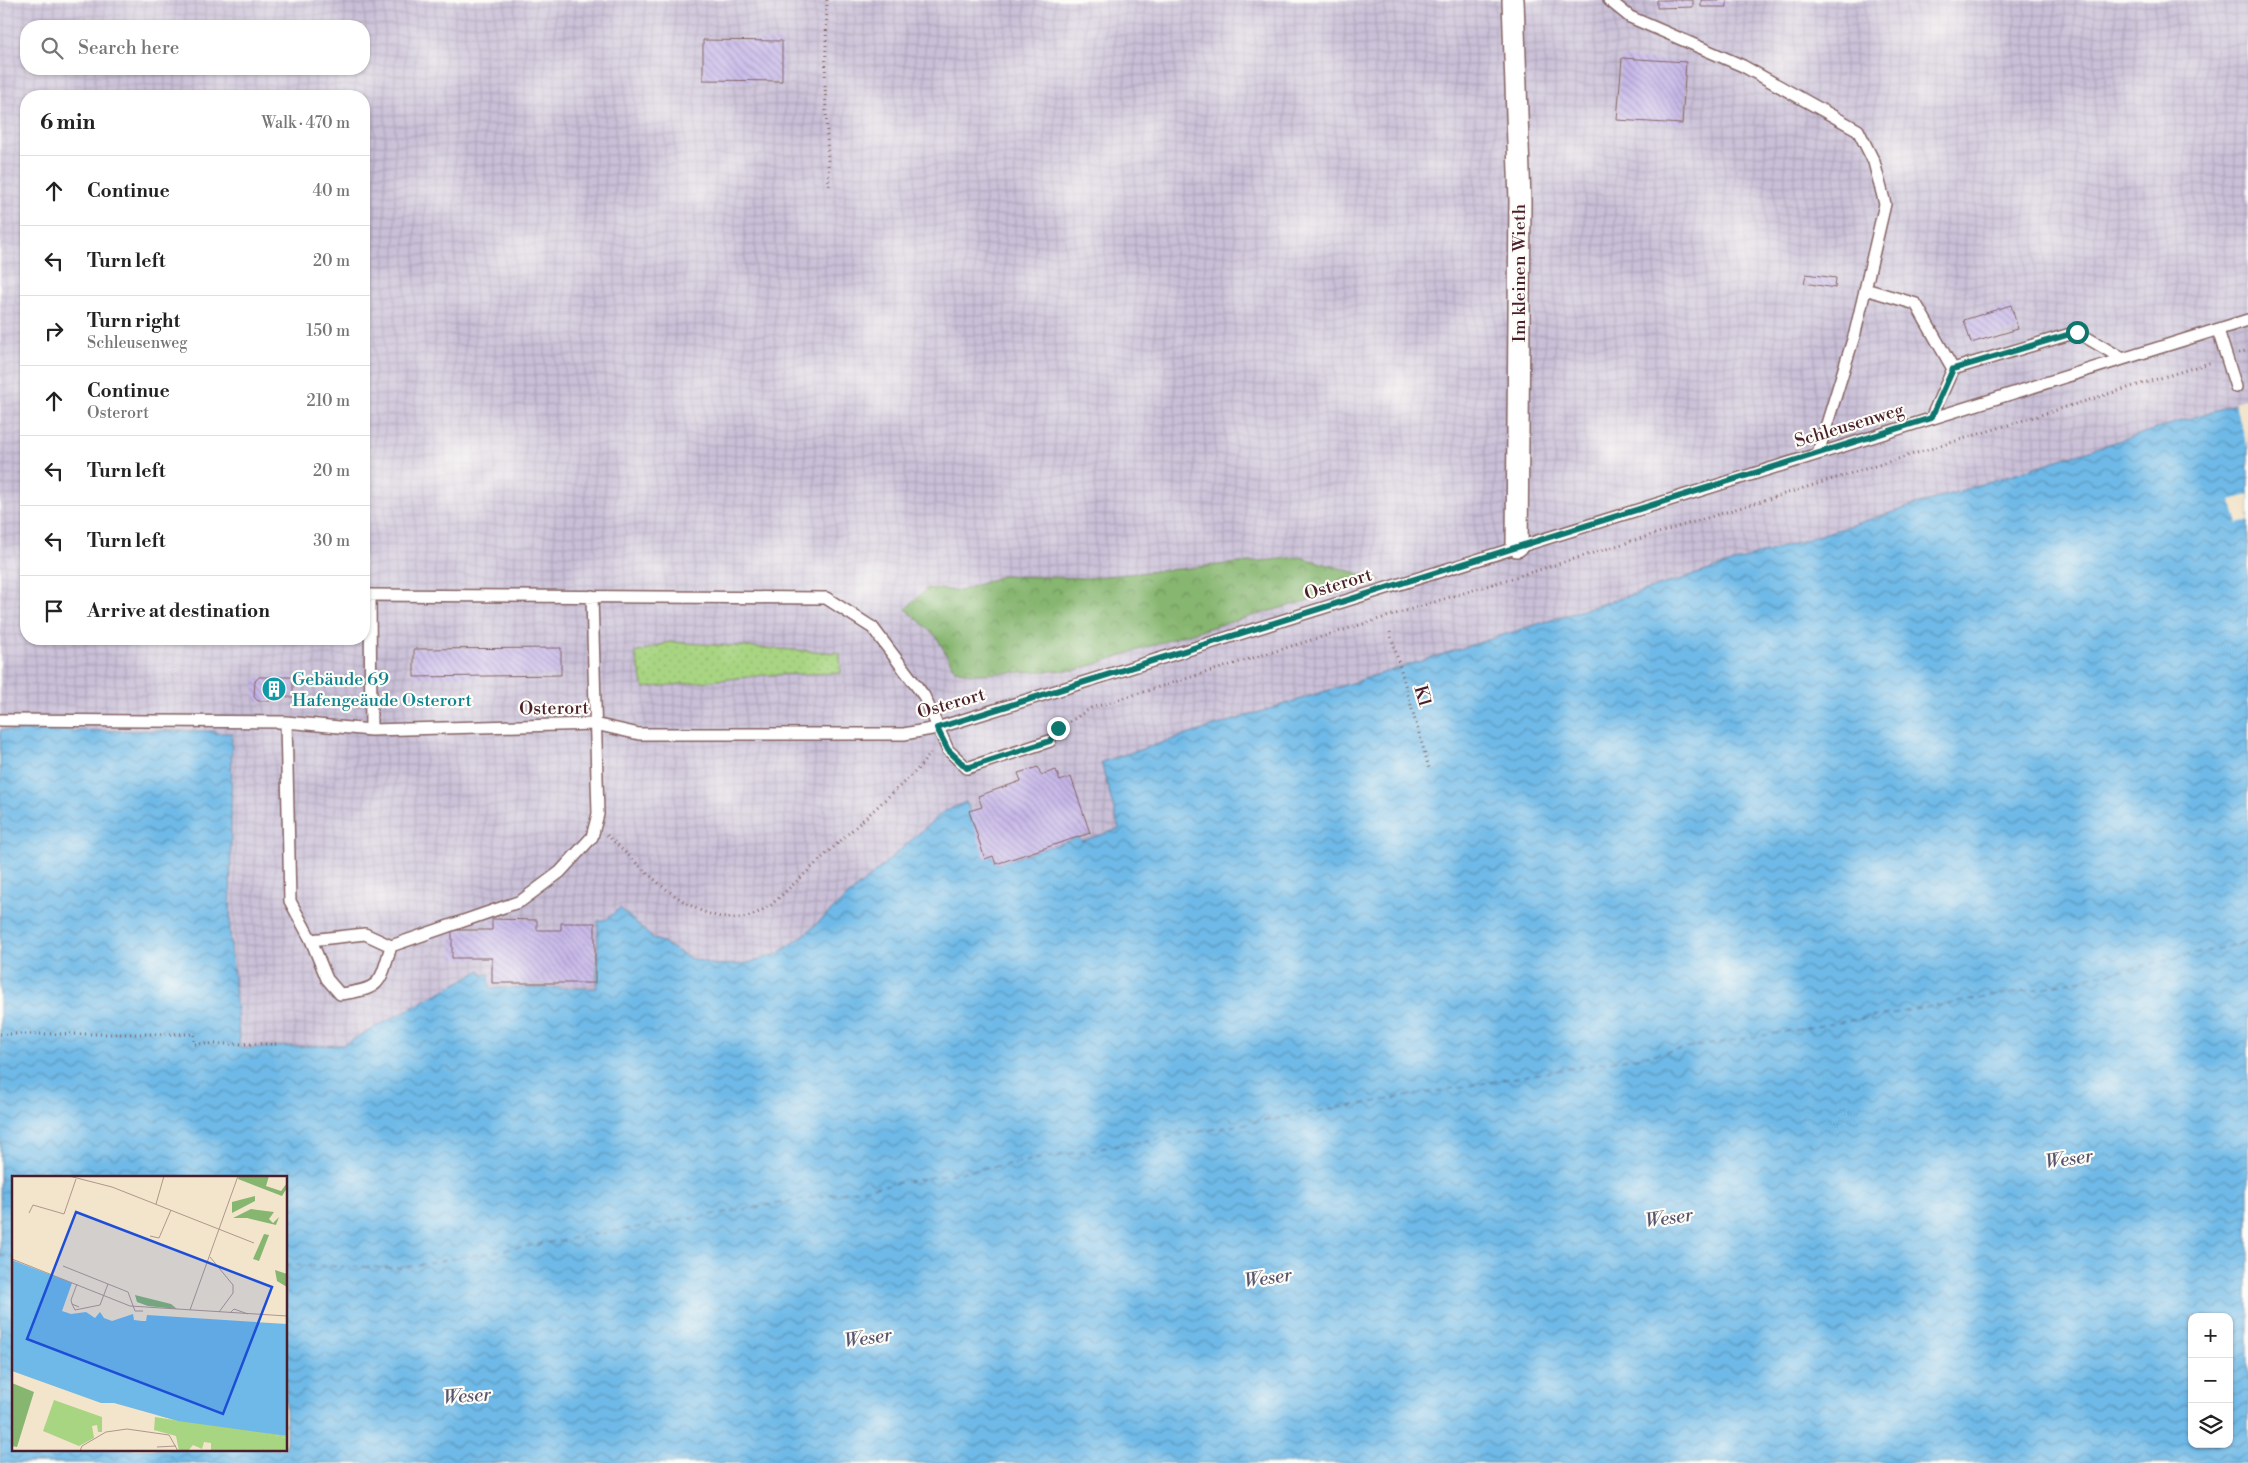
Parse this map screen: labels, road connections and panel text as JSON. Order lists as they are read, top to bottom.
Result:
{
  "streets": {
    "street": ["Im kleinen Wieth"],
    "lane": ["Schleusenweg", "Osterort"],
    "path": ["K1"]
  },
  "crossings": [
    ["Im kleinen Wieth", "Schleusenweg"],
    ["Im kleinen Wieth", "Osterort"],
    ["Schleusenweg", "Osterort"]
  ],
  "water": ["Weser"],
  "places": {
    "building": ["Gebäude 69 Hafengeäude Osterort"]
  },
  "page": {
    "search": "Search here",
    "heading": ["6 min", "Walk · 470 m"],
    "list": [
      ["Continue", "40 m"],
      ["Turn left", "20 m"],
      ["Turn right", "Schleusenweg", "150 m"],
      ["Continue", "Osterort", "210 m"],
      ["Turn left", "20 m"],
      ["Turn left", "30 m"],
      "Arrive at destination"
    ],
    "map_buttons": ["+", "−"]
  }
}
